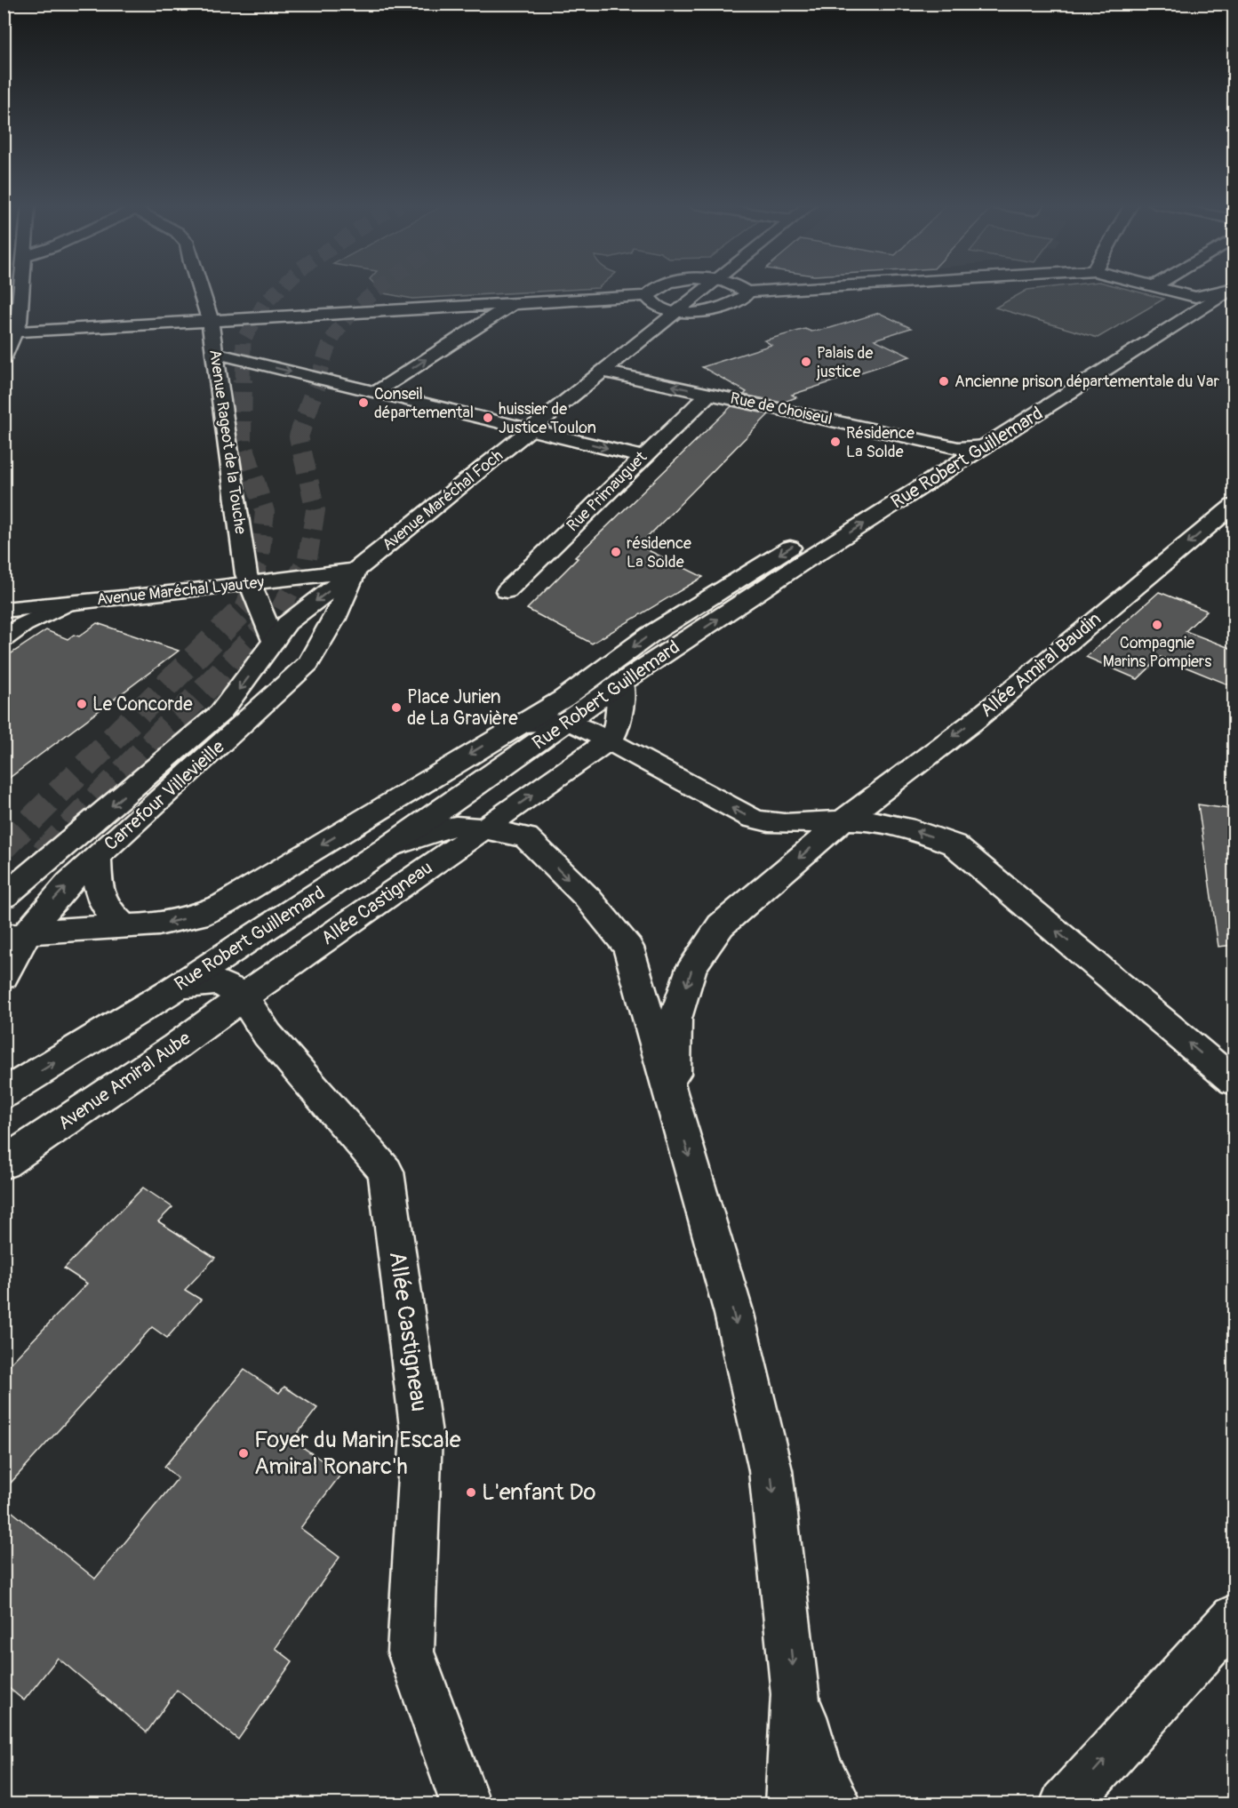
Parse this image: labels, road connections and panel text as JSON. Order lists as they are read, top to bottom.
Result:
{
  "streets": {
    "street": [
      "Rue de Choiseul",
      "Avenue Rageot de la Touche",
      "Rue Robert Guillemard",
      "Rue Primauguet",
      "Avenue Maréchal Foch",
      "Avenue Maréchal Lyautey",
      "Allée Amiral Baudin",
      "Carrefour Villevieille",
      "Allée Castigneau",
      "Avenue Amiral Aube"
    ]
  },
  "crossings": [
    ["Rue de Choiseul", "Rue Robert Guillemard"],
    ["Rue de Choiseul", "Rue Primauguet"],
    ["Rue de Choiseul", "Avenue Maréchal Foch"],
    ["Avenue Rageot de la Touche", "Avenue Maréchal Foch"],
    ["Avenue Rageot de la Touche", "Avenue Maréchal Lyautey"],
    ["Avenue Rageot de la Touche", "Carrefour Villevieille"],
    ["Rue Robert Guillemard", "Carrefour Villevieille"],
    ["Rue Robert Guillemard", "Allée Castigneau"],
    ["Avenue Maréchal Foch", "Avenue Maréchal Lyautey"],
    ["Avenue Maréchal Foch", "Carrefour Villevieille"],
    ["Avenue Maréchal Lyautey", "Carrefour Villevieille"],
    ["Allée Castigneau", "Avenue Amiral Aube"]
  ],
  "one_way": ["Allée Amiral Baudin"],
  "places": [
    "Palais de justice",
    "Ancienne prison départementale du Var",
    "Conseil départemental",
    "huissier de Justice Toulon",
    "Résidence La Solde",
    "résidence La Solde",
    "Compagnie Marins Pompiers",
    "Le Concorde",
    "Place Jurien de La Gravière",
    "Foyer du Marin Escale Amiral Ronarc'h",
    "L'enfant Do"
  ]
}
